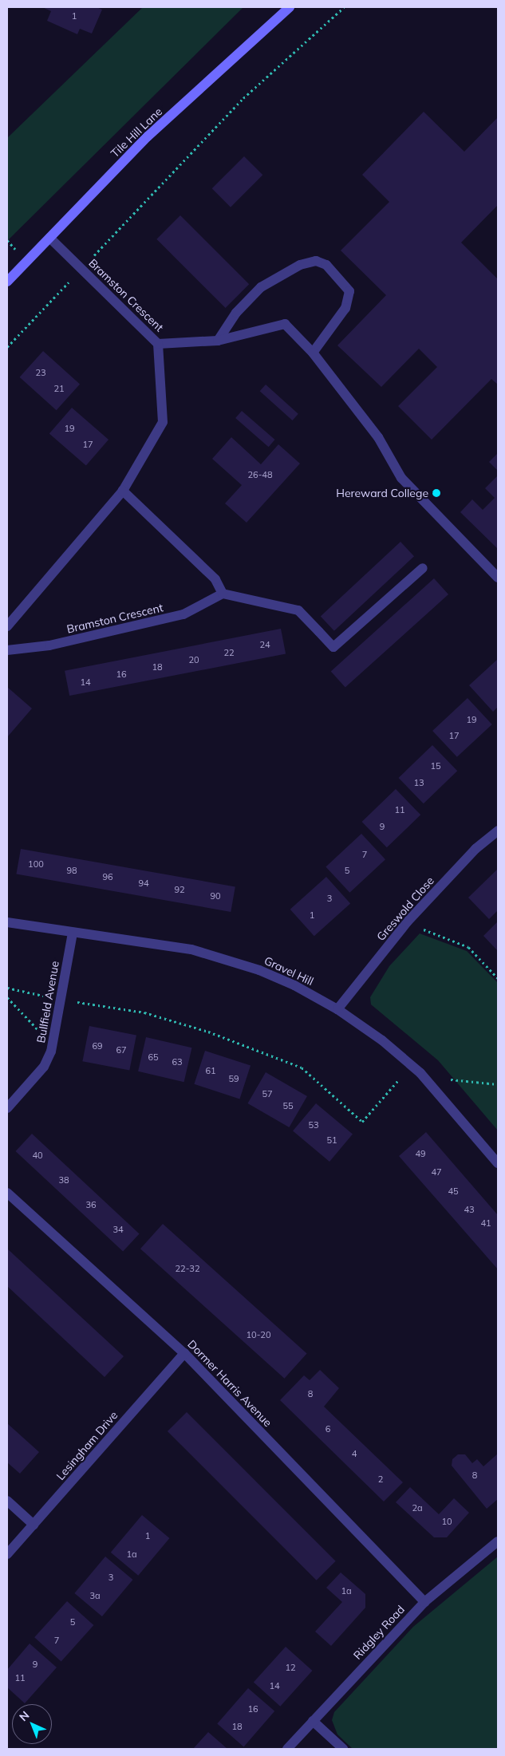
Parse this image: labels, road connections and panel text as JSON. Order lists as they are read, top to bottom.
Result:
{
  "streets": {
    "main road": ["Tile Hill Lane"],
    "street": [
      "Bramston Crescent",
      "Greswold Close",
      "Gravel Hill",
      "Bullfield Avenue",
      "Dormer Harris Avenue",
      "Lesingham Drive",
      "Ridgley Road"
    ]
  },
  "crossings": [
    ["Tile Hill Lane", "Bramston Crescent"],
    ["Greswold Close", "Gravel Hill"],
    ["Gravel Hill", "Bullfield Avenue"],
    ["Dormer Harris Avenue", "Lesingham Drive"],
    ["Dormer Harris Avenue", "Ridgley Road"]
  ],
  "places": ["Hereward College"],
  "house_numbers": [
    "1",
    "23",
    "21",
    "19",
    "17",
    "26-48",
    "24",
    "22",
    "20",
    "18",
    "16",
    "14",
    "19",
    "17",
    "15",
    "13",
    "11",
    "9",
    "7",
    "100",
    "98",
    "5",
    "96",
    "94",
    "92",
    "90",
    "3",
    "1",
    "69",
    "67",
    "65",
    "63",
    "61",
    "59",
    "57",
    "55",
    "53",
    "51",
    "49",
    "40",
    "47",
    "38",
    "45",
    "36",
    "43",
    "41",
    "34",
    "22-32",
    "10-20",
    "8",
    "6",
    "4",
    "8",
    "2",
    "2a",
    "10",
    "1",
    "1a",
    "3",
    "1a",
    "3a",
    "5",
    "7",
    "9",
    "12",
    "11",
    "14",
    "16",
    "18"
  ],
  "north": "top left"
}
